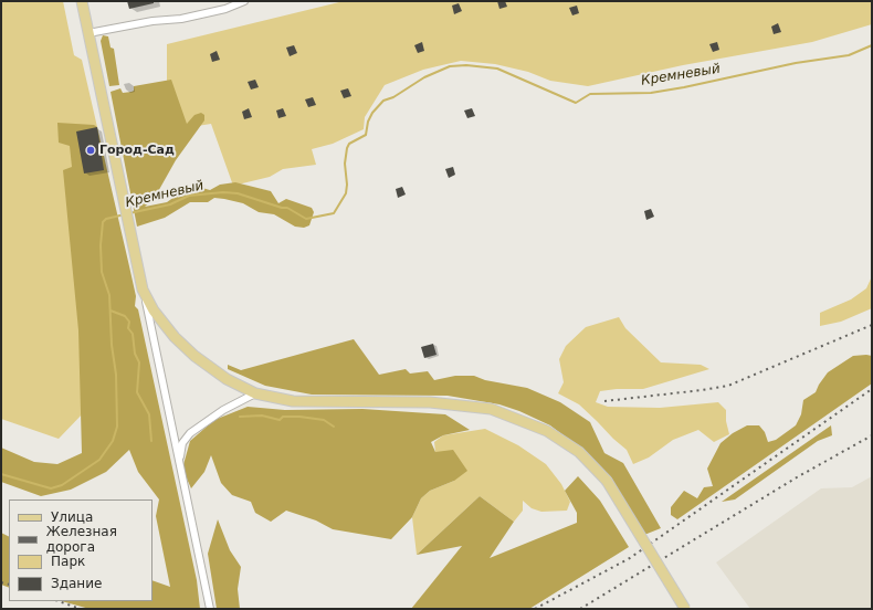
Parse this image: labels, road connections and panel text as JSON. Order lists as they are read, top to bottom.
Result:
{
  "water": ["Кремневый"],
  "places": ["Город-Сад"],
  "legend": [
    "Улица",
    "Железная дорога",
    "Парк",
    "Здание"
  ]
}
